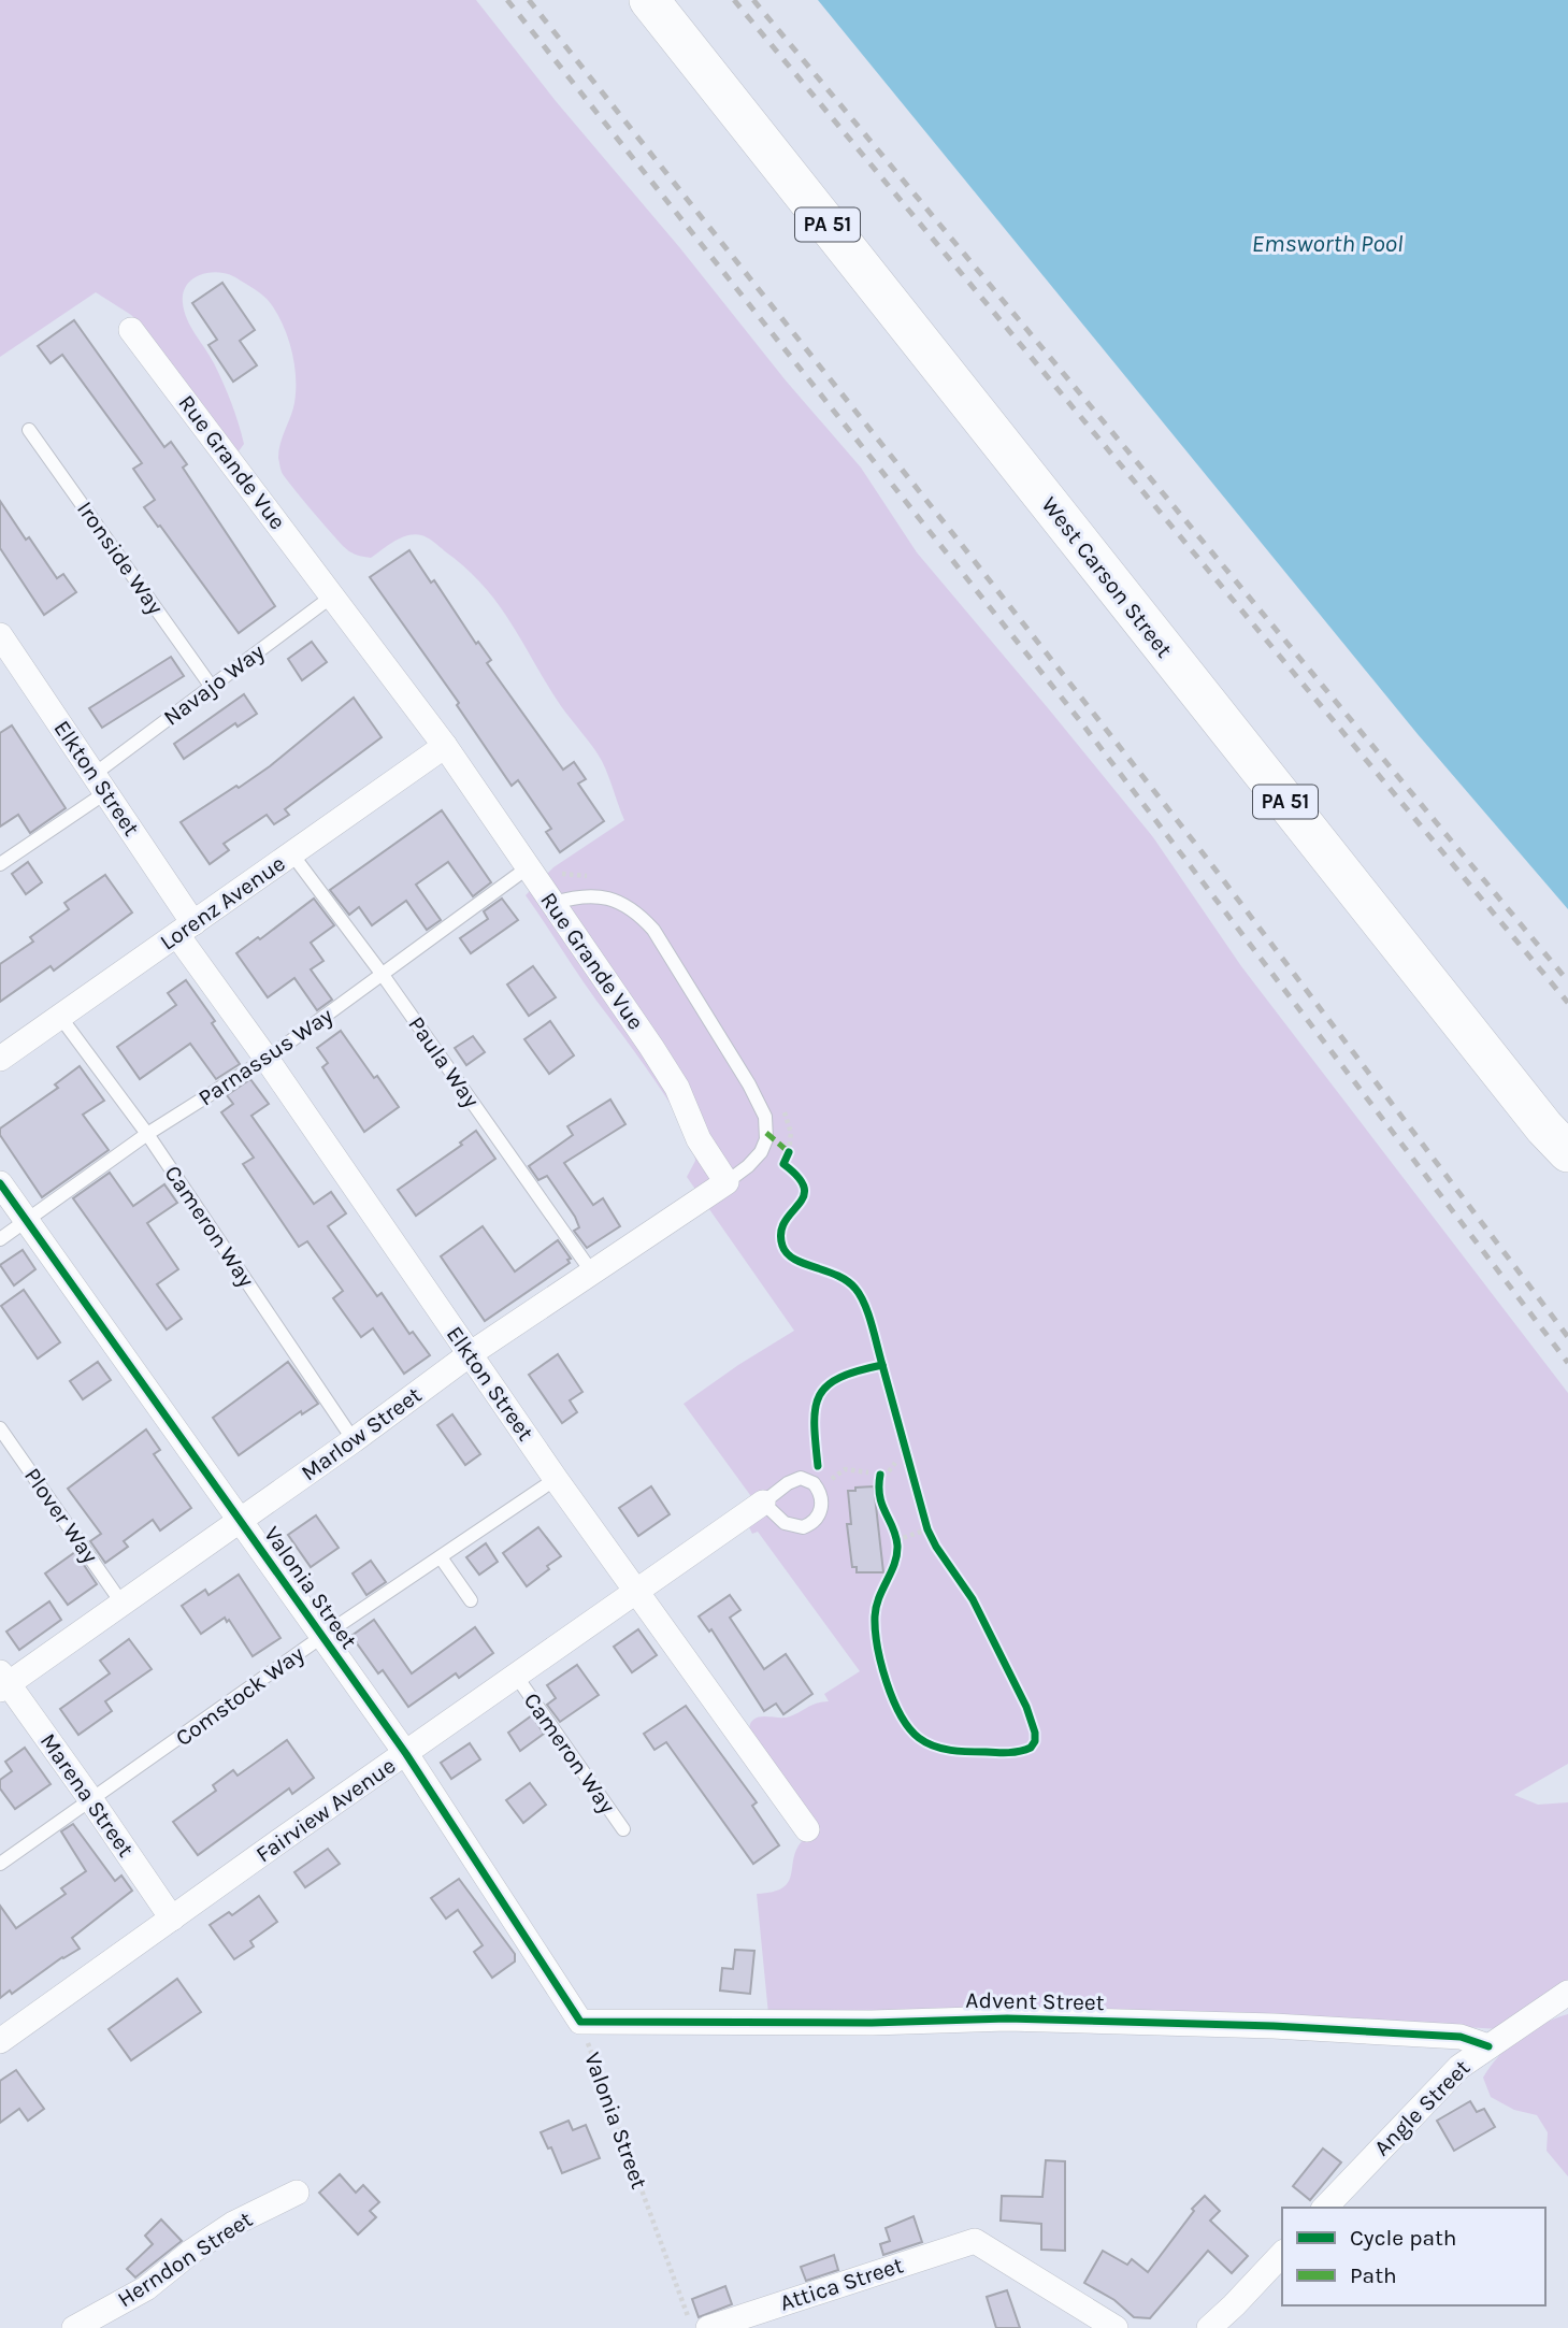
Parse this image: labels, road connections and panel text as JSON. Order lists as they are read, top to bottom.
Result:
{
  "streets": {
    "main road": ["PA 51", "West Carson Street"],
    "street": [
      "Rue Grande Vue",
      "Elkton Street",
      "Lorenz Avenue",
      "Marlow Street",
      "Valonia Street",
      "Marena Street",
      "Fairview Avenue",
      "Advent Street",
      "Angle Street",
      "Herndon Street",
      "Attica Street"
    ],
    "lane": [
      "Ironside Way",
      "Navajo Way",
      "Parnassus Way",
      "Paula Way",
      "Cameron Way",
      "Plover Way",
      "Comstock Way"
    ]
  },
  "crossings": [
    ["Rue Grande Vue", "Navajo Way"],
    ["Rue Grande Vue", "Lorenz Avenue"],
    ["Rue Grande Vue", "Parnassus Way"],
    ["Rue Grande Vue", "Marlow Street"],
    ["Ironside Way", "Navajo Way"],
    ["Navajo Way", "Elkton Street"],
    ["Elkton Street", "Lorenz Avenue"],
    ["Elkton Street", "Parnassus Way"],
    ["Elkton Street", "Marlow Street"],
    ["Elkton Street", "Comstock Way"],
    ["Elkton Street", "Fairview Avenue"],
    ["Lorenz Avenue", "Paula Way"],
    ["Lorenz Avenue", "Cameron Way"],
    ["Parnassus Way", "Paula Way"],
    ["Parnassus Way", "Cameron Way"],
    ["Parnassus Way", "Valonia Street"],
    ["Paula Way", "Marlow Street"],
    ["Cameron Way", "Marlow Street"],
    ["Cameron Way", "Fairview Avenue"],
    ["Marlow Street", "Plover Way"],
    ["Marlow Street", "Valonia Street"],
    ["Marlow Street", "Marena Street"],
    ["Valonia Street", "Comstock Way"],
    ["Valonia Street", "Fairview Avenue"],
    ["Valonia Street", "Advent Street"],
    ["Comstock Way", "Marena Street"],
    ["Marena Street", "Fairview Avenue"],
    ["Advent Street", "Angle Street"]
  ],
  "water": ["Emsworth Pool"],
  "legend": ["Cycle path", "Path"]
}
